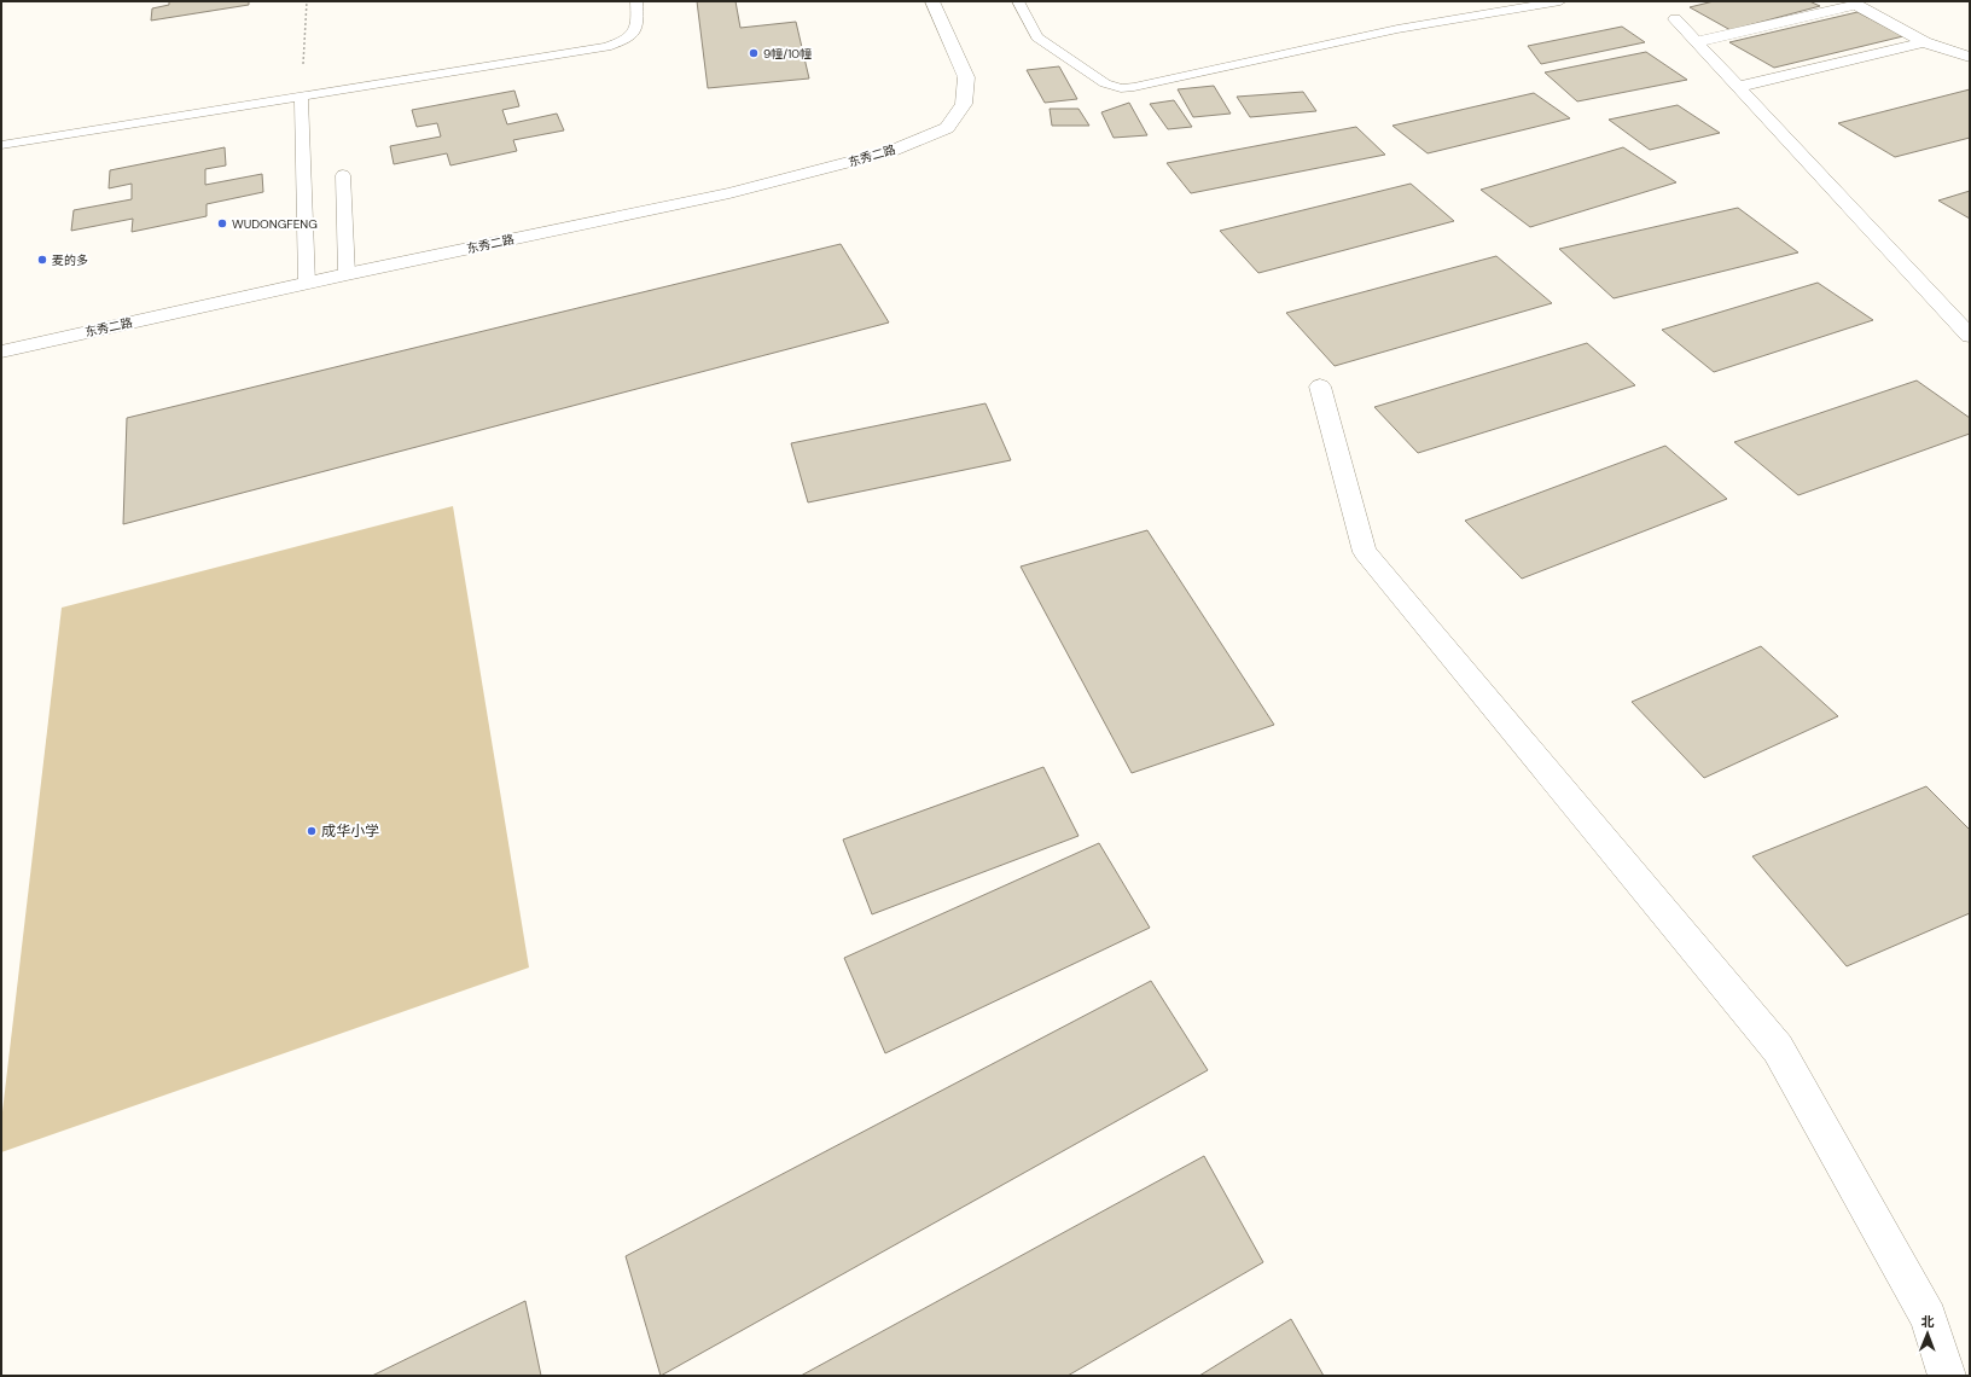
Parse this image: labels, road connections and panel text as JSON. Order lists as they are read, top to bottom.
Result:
{
  "streets": {
    "street": ["东秀二路"]
  },
  "places": [
    "9幢/10幢",
    "WUDONGFENG",
    "麦的多",
    "成华小学"
  ],
  "north": "top"
}
